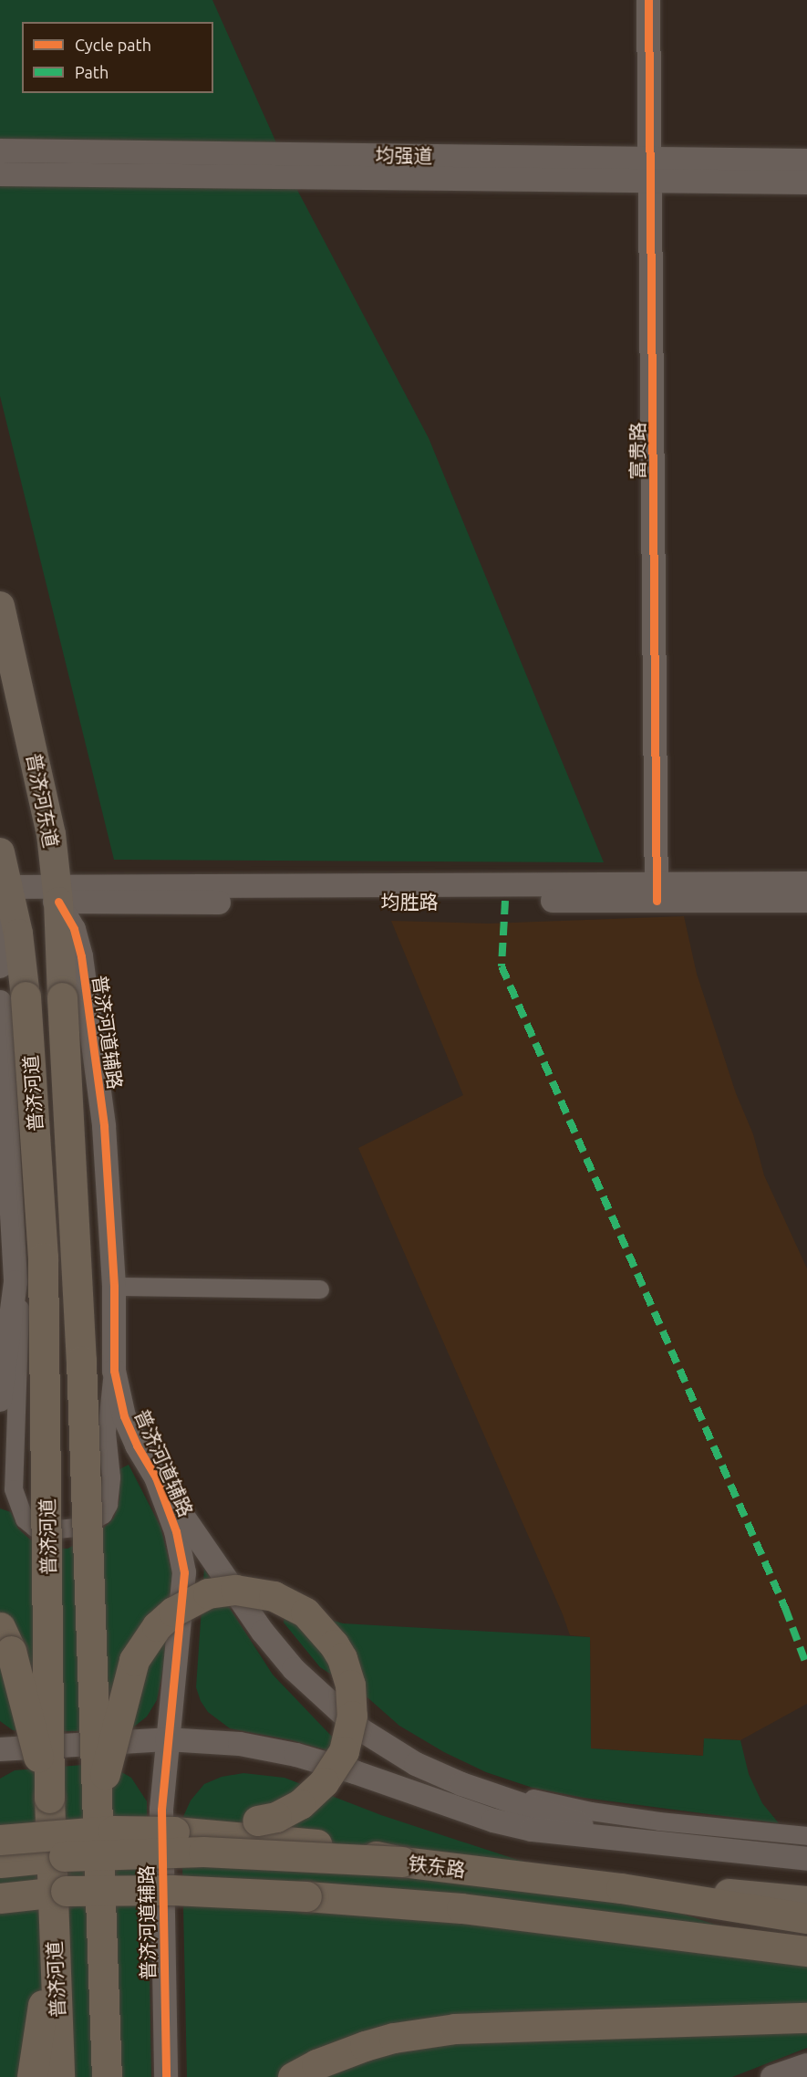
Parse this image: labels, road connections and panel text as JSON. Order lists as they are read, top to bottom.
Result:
{
  "streets": {
    "highway": ["普济河道", "铁东路"],
    "main road": ["普济河东道"],
    "street": [
      "均强道",
      "富贵路",
      "均胜路",
      "普济河道辅路"
    ]
  },
  "crossings": [
    ["均强道", "富贵路"],
    ["富贵路", "均胜路"],
    ["普济河东道", "均胜路"],
    ["普济河东道", "普济河道辅路"],
    ["普济河东道", "普济河道"],
    ["均胜路", "普济河道辅路"],
    ["普济河道辅路", "普济河道"]
  ],
  "legend": ["Cycle path", "Path"]
}
